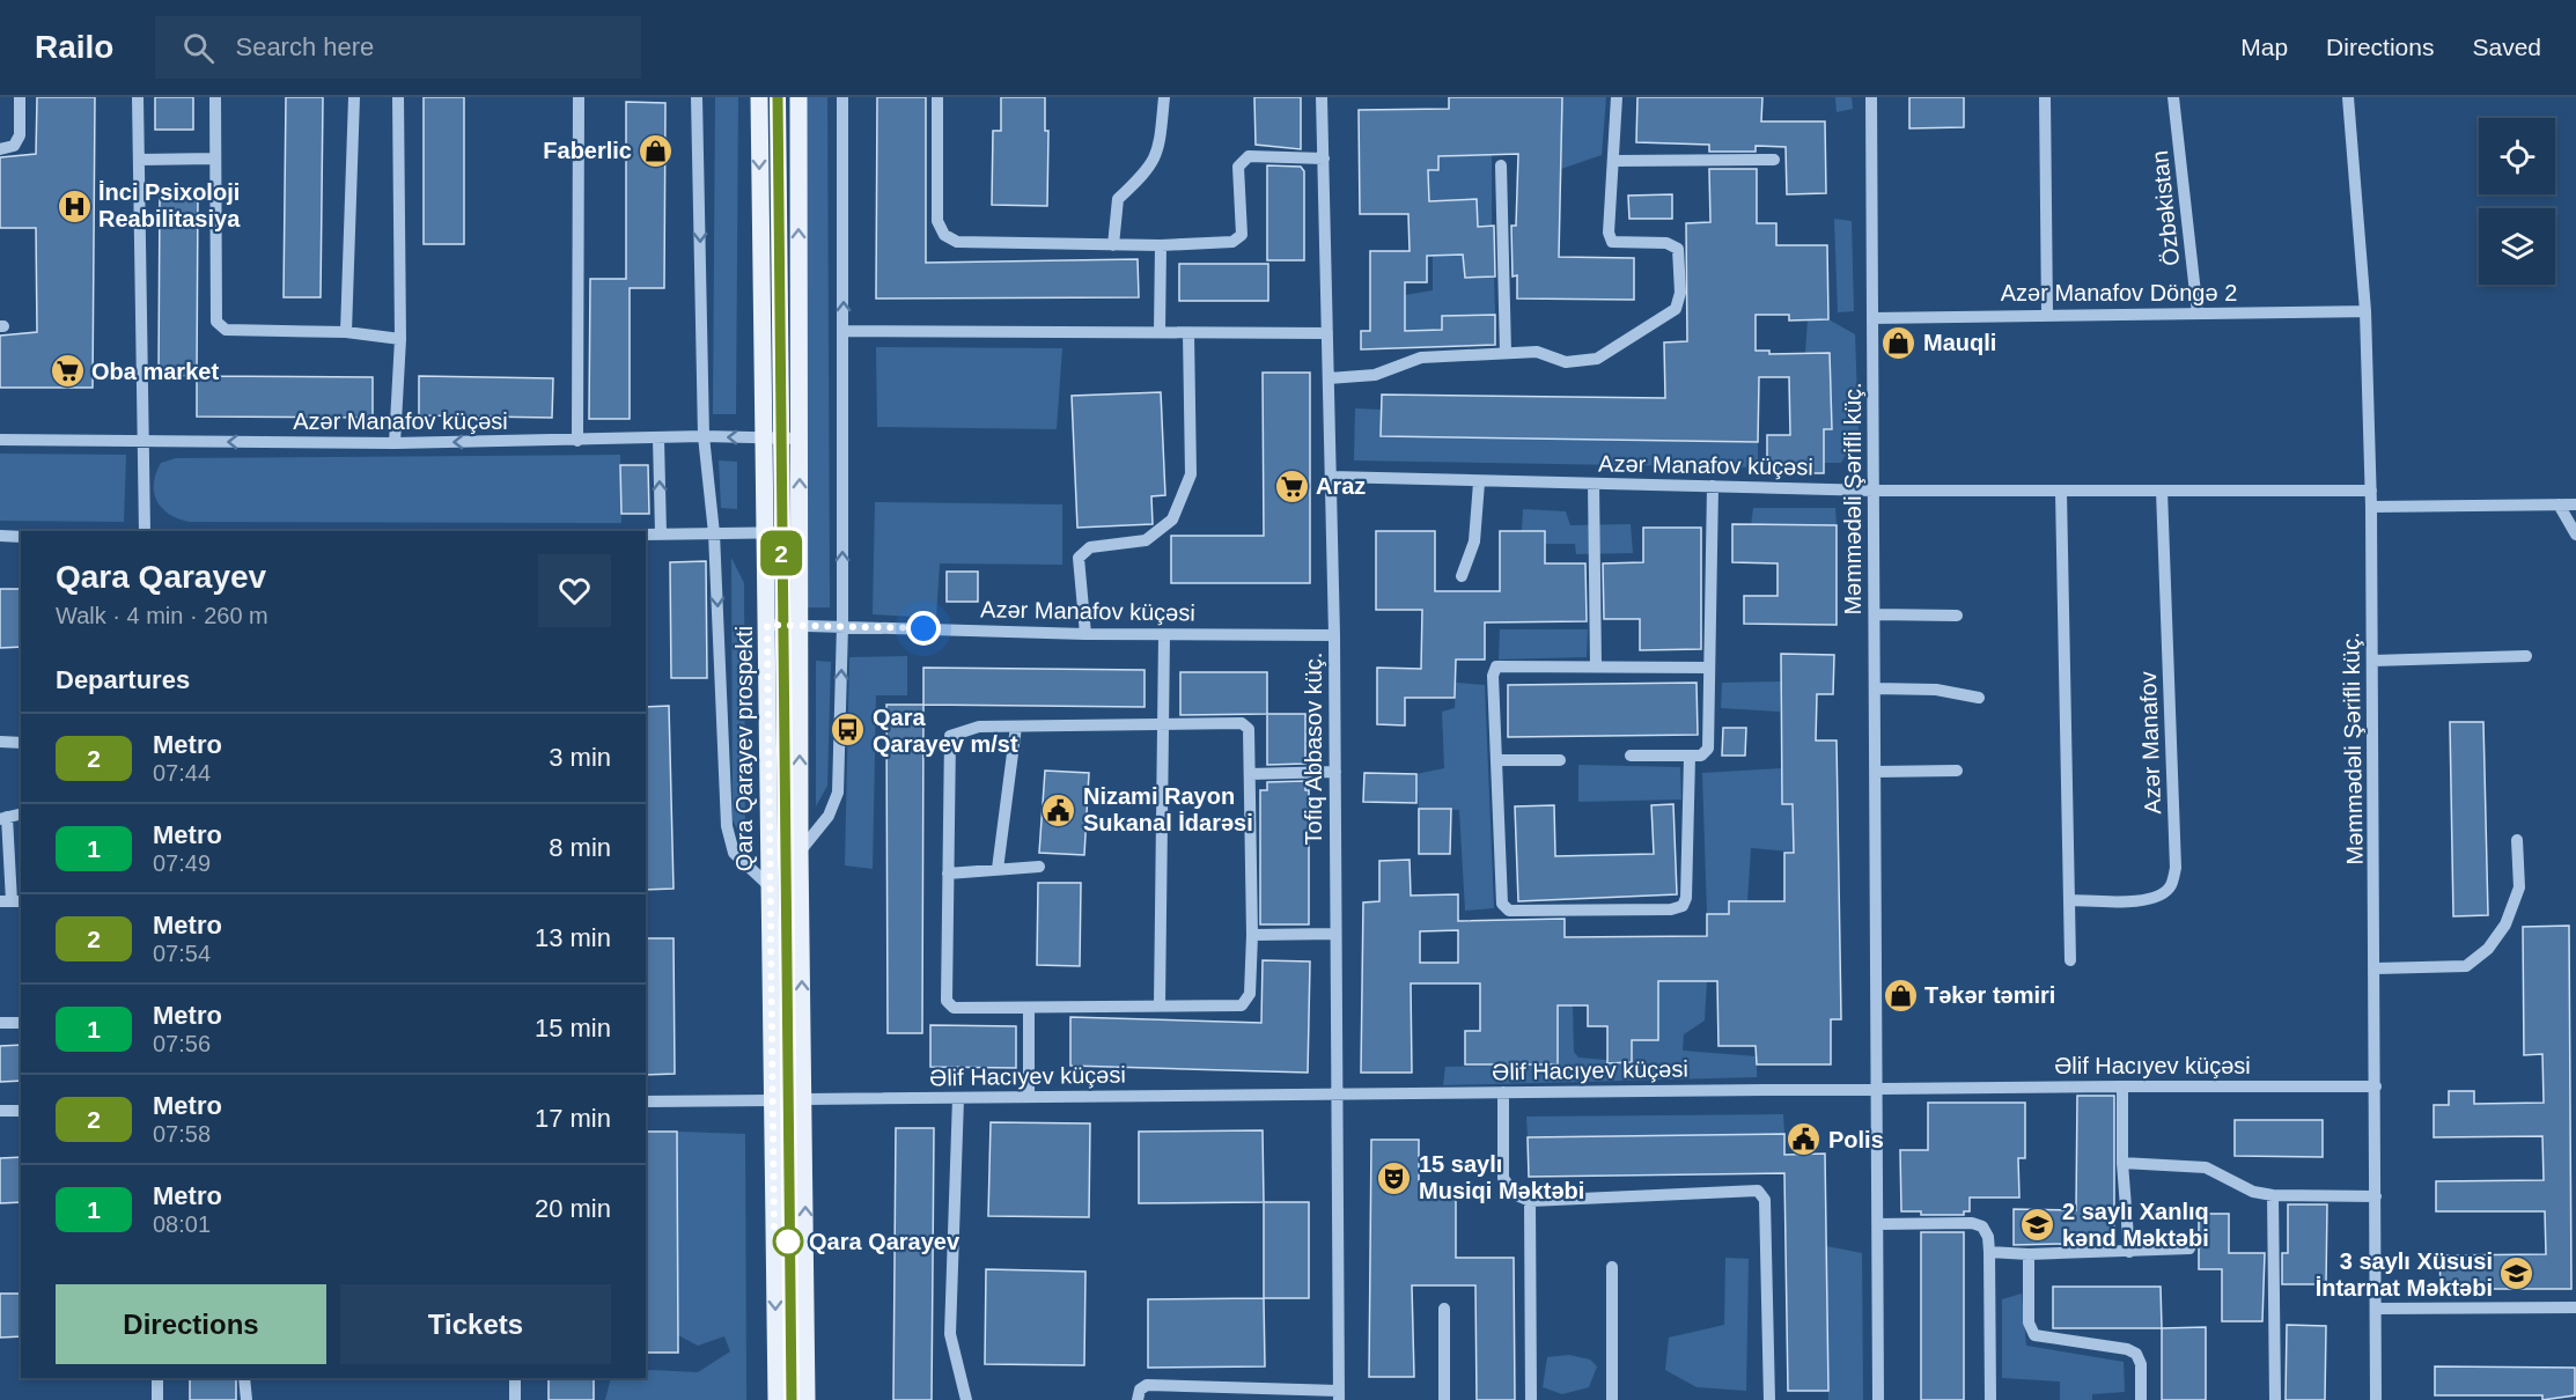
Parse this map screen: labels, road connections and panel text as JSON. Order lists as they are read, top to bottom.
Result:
{
  "streets": {
    "main road": ["Qara Qarayev prospekti"],
    "street": [
      "Özbəkistan",
      "Azər Manafov Döngə 2",
      "Azər Manafov küçəsi",
      "Məmmədəli Şərifli küç.",
      "Azər Manafov",
      "Tofiq Abbasov küç.",
      "Əlif Hacıyev küçəsi"
    ]
  },
  "crossings": [
    ["Özbəkistan", "Azər Manafov Döngə 2"],
    ["Azər Manafov Döngə 2", "Məmmədəli Şərifli küç."],
    ["Azər Manafov küçəsi", "Məmmədəli Şərifli küç."],
    ["Azər Manafov küçəsi", "Azər Manafov"],
    ["Azər Manafov küçəsi", "Qara Qarayev prospekti"],
    ["Azər Manafov küçəsi", "Tofiq Abbasov küç."],
    ["Məmmədəli Şərifli küç.", "Əlif Hacıyev küçəsi"],
    ["Tofiq Abbasov küç.", "Əlif Hacıyev küçəsi"]
  ],
  "places": {
    "shop": ["Faberlic", "Mauqli", "Təkər təmiri"],
    "hospital": ["İnci Psixoloji Reabilitasiya"],
    "supermarket": ["Oba market", "Araz"],
    "bus stop": ["Qara Qarayev m/st"],
    "public building": ["Nizami Rayon Sukanal İdarəsi", "Polis"],
    "theatre": ["15 saylı Musiqi Məktəbi"],
    "school or university": ["2 saylı Xanlıq kənd Məktəbi", "3 saylı Xüsusi İntarnat Məktəbi"],
    "other": ["Qara Qarayev"]
  },
  "lines": ["metro line 2"],
  "page": {
    "header": "Railo",
    "search": "Search here",
    "nav": ["Map", "Directions", "Saved"],
    "on_map": "2",
    "heading": [
      ["Qara Qarayev", "Walk · 4 min · 260 m"],
      "Departures"
    ],
    "list": [
      {
        "mark": "2",
        "name": "Metro",
        "note": "07:44",
        "value": "3 min"
      },
      {
        "mark": "1",
        "name": "Metro",
        "note": "07:49",
        "value": "8 min"
      },
      {
        "mark": "2",
        "name": "Metro",
        "note": "07:54",
        "value": "13 min"
      },
      {
        "mark": "1",
        "name": "Metro",
        "note": "07:56",
        "value": "15 min"
      },
      {
        "mark": "2",
        "name": "Metro",
        "note": "07:58",
        "value": "17 min"
      },
      {
        "mark": "1",
        "name": "Metro",
        "note": "08:01",
        "value": "20 min"
      }
    ],
    "buttons": ["Directions", "Tickets"]
  }
}
